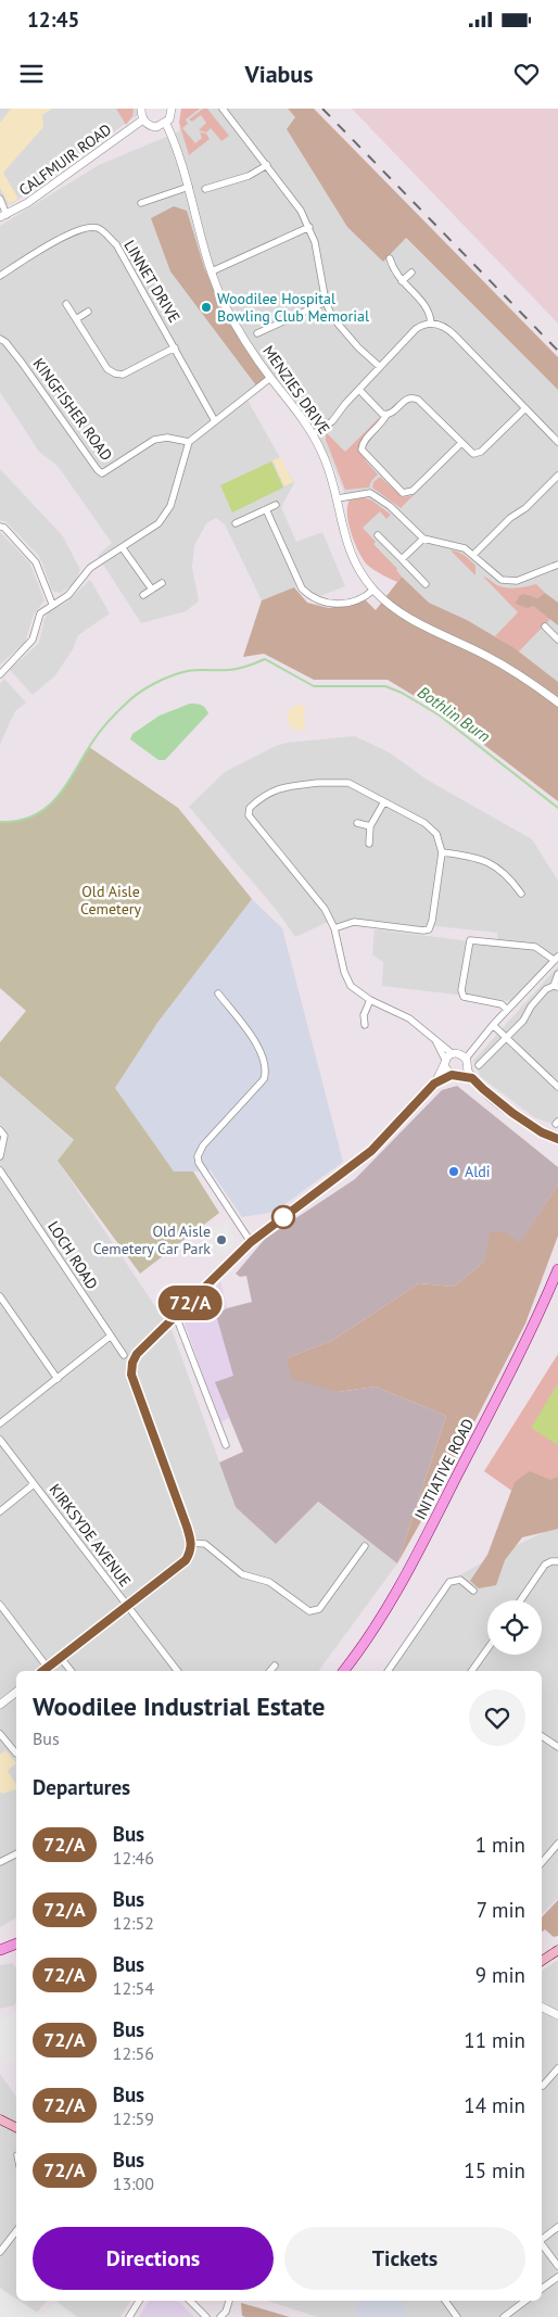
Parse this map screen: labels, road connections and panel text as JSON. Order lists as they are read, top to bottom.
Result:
{
  "streets": {
    "main road": ["INITIATIVE ROAD"],
    "street": [
      "CALFMUIR ROAD",
      "LINNET DRIVE",
      "MENZIES DRIVE",
      "KINGFISHER ROAD",
      "LOCH ROAD",
      "KIRKSYDE AVENUE"
    ]
  },
  "water": ["Bothlin Burn"],
  "parks": ["Old Aisle Cemetery"],
  "places": ["Woodilee Hospital Bowling Club Memorial", "Aldi", "Old Aisle Cemetery Car Park"],
  "lines": ["bus line 72/A"],
  "page": {
    "status": "12:45",
    "header": "Viabus",
    "on_map": "72/A",
    "heading": [
      ["Woodilee Industrial Estate", "Bus"],
      "Departures"
    ],
    "list": [
      {
        "mark": "72/A",
        "name": "Bus",
        "note": "12:46",
        "value": "1 min"
      },
      {
        "mark": "72/A",
        "name": "Bus",
        "note": "12:52",
        "value": "7 min"
      },
      {
        "mark": "72/A",
        "name": "Bus",
        "note": "12:54",
        "value": "9 min"
      },
      {
        "mark": "72/A",
        "name": "Bus",
        "note": "12:56",
        "value": "11 min"
      },
      {
        "mark": "72/A",
        "name": "Bus",
        "note": "12:59",
        "value": "14 min"
      },
      {
        "mark": "72/A",
        "name": "Bus",
        "note": "13:00",
        "value": "15 min"
      }
    ],
    "buttons": ["Directions", "Tickets"]
  }
}
